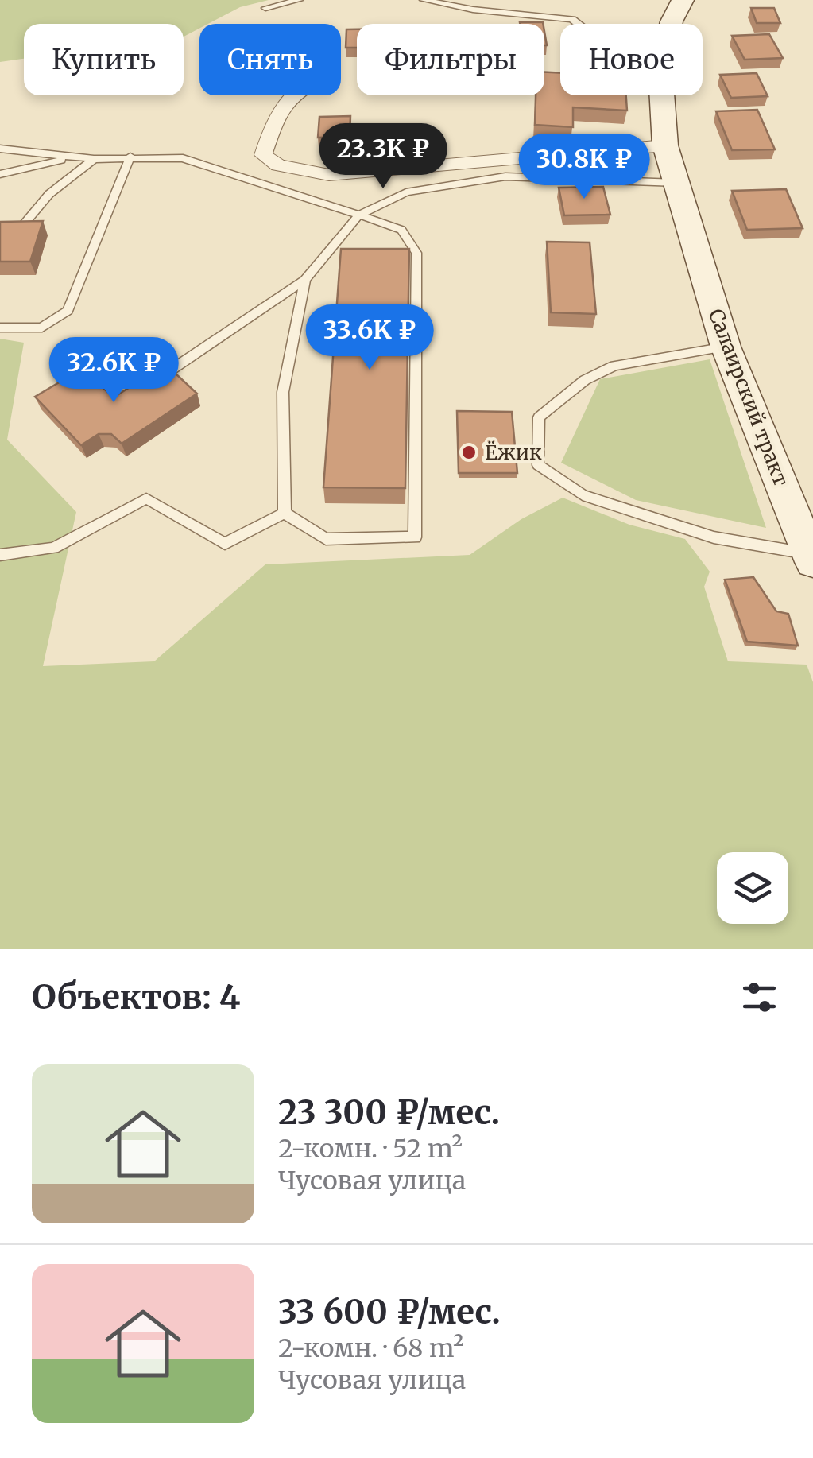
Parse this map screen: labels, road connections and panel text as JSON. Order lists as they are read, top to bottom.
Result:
{
  "streets": {
    "street": ["Салаирский тракт"]
  },
  "places": ["Ёжик"],
  "page": {
    "chip": [
      "Купить",
      "Снять",
      "Фильтры",
      "Новое"
    ],
    "price": [
      "23.3K ₽",
      "30.8K ₽",
      "33.6K ₽",
      "32.6K ₽"
    ],
    "heading": "Объектов: 4",
    "list": [
      {
        "name": "23 300 ₽/мес.",
        "note": "2-комн. · 52 m² · Чусовая улица"
      },
      {
        "name": "33 600 ₽/мес.",
        "note": "2-комн. · 68 m² · Чусовая улица"
      }
    ]
  }
}
